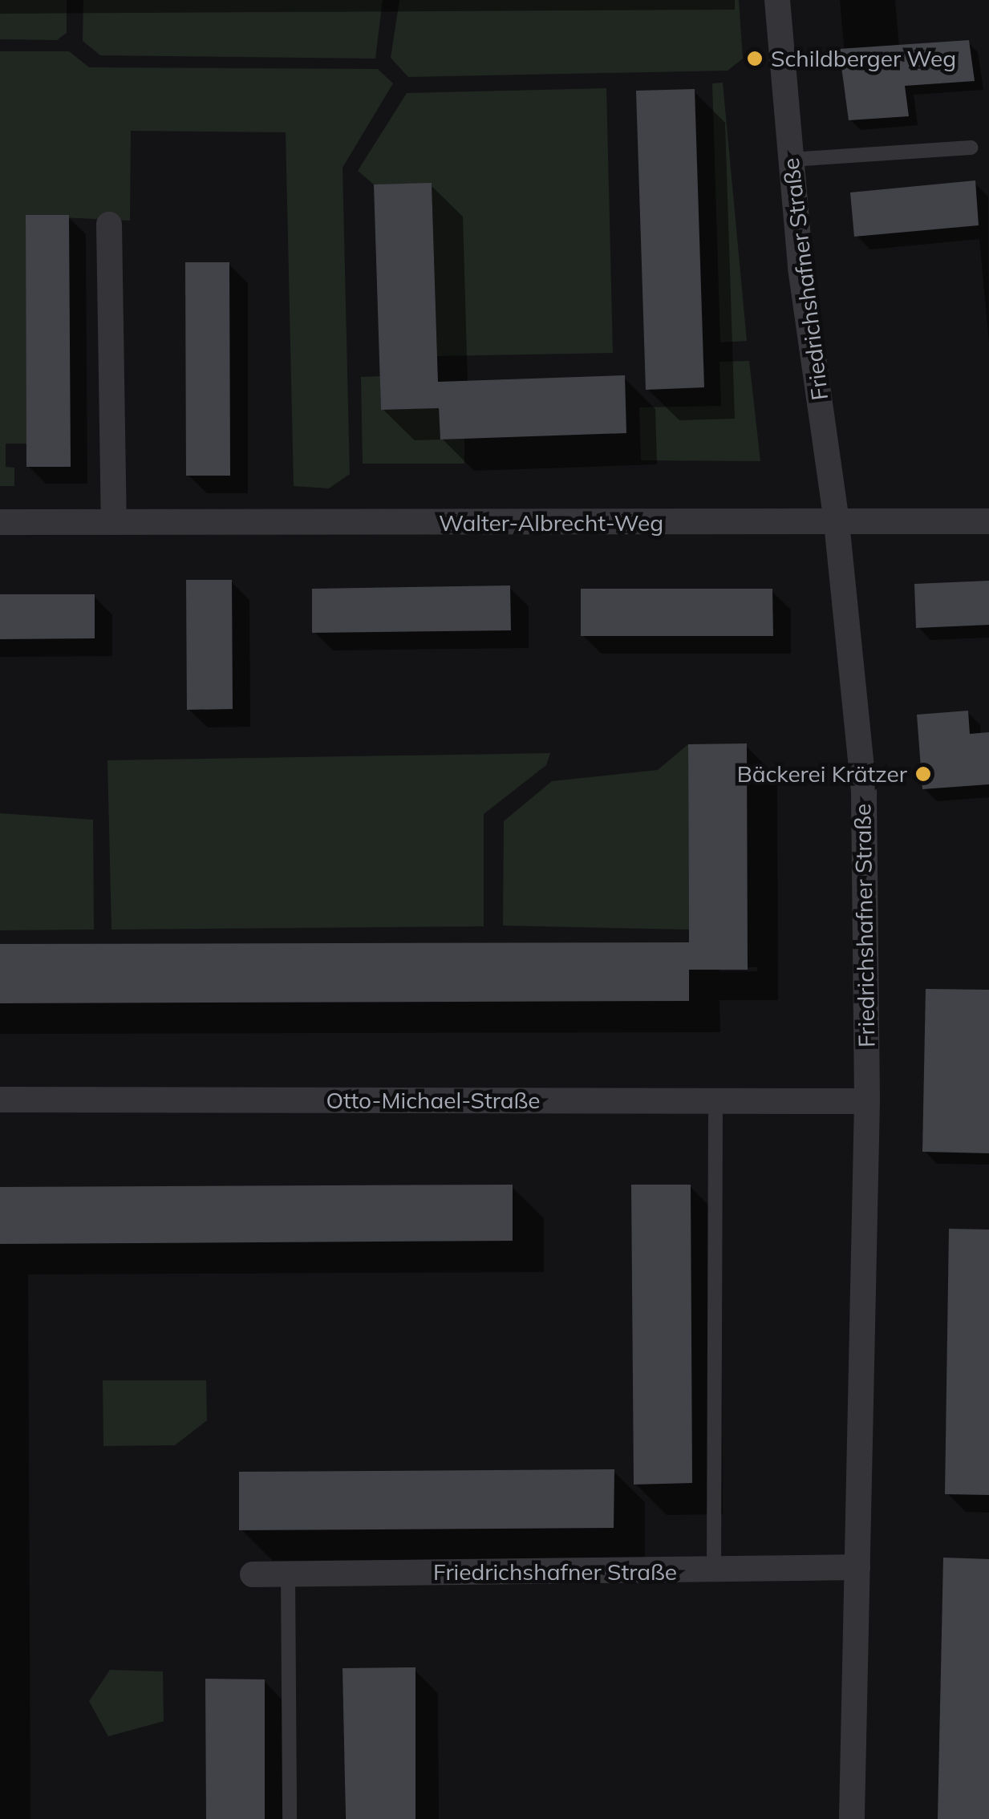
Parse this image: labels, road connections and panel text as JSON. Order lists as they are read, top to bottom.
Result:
{
  "streets": {
    "street": ["Friedrichshafner Straße", "Walter-Albrecht-Weg", "Otto-Michael-Straße"]
  },
  "crossings": [
    ["Friedrichshafner Straße", "Walter-Albrecht-Weg"],
    ["Friedrichshafner Straße", "Otto-Michael-Straße"]
  ],
  "places": ["Schildberger Weg", "Bäckerei Krätzer"]
}
